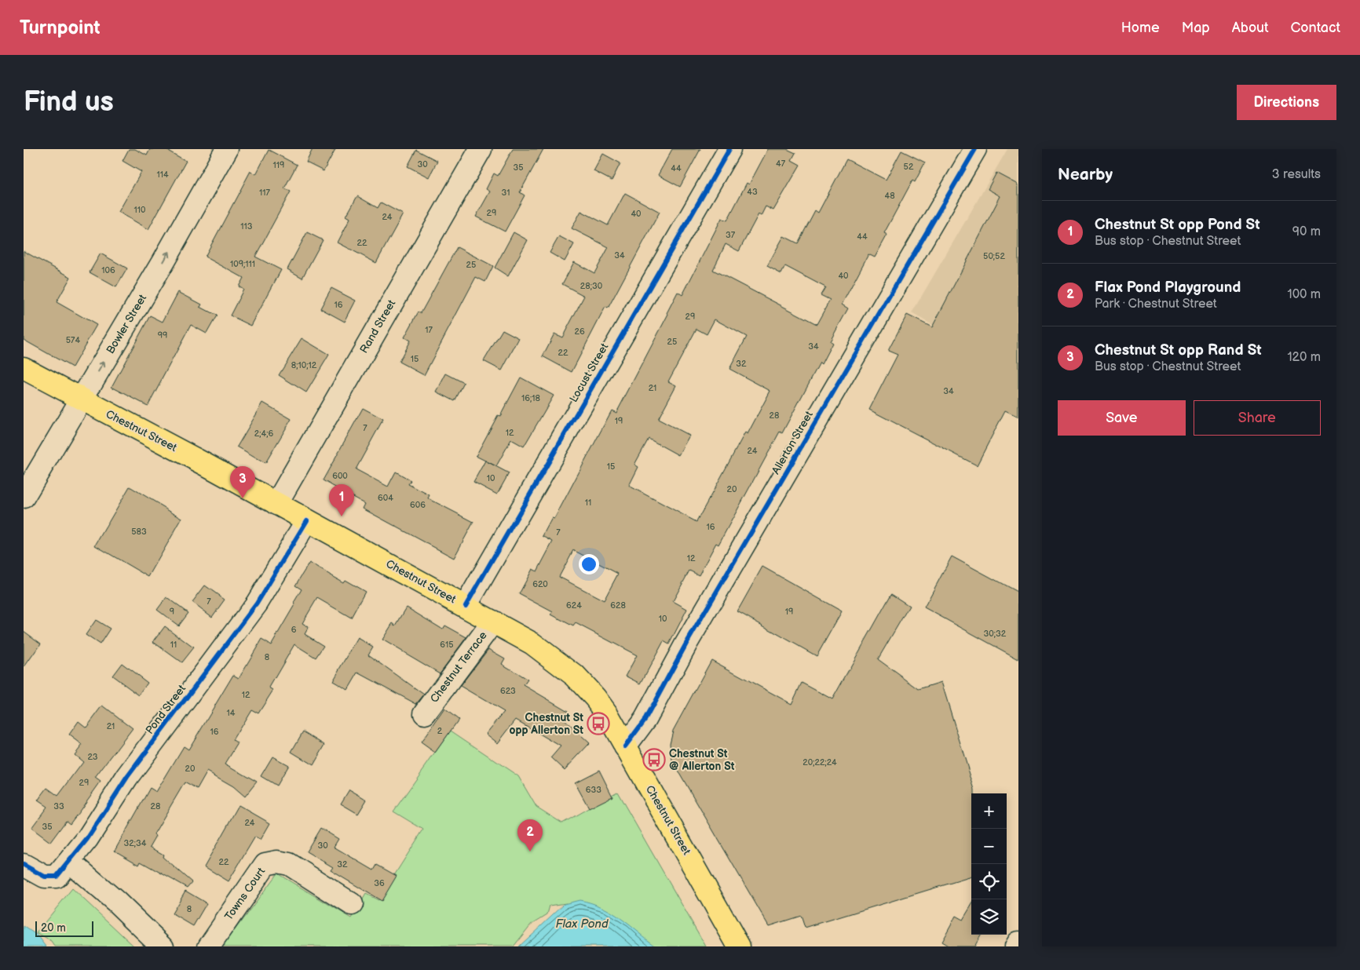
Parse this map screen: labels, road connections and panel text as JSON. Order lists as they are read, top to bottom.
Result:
{
  "streets": {
    "main road": ["Chestnut Street"],
    "street": [
      "Bowler Street",
      "Rand Street",
      "Locust Street",
      "Allerton Street",
      "Chestnut Terrace",
      "Pond Street",
      "Towns Court"
    ]
  },
  "crossings": [
    ["Bowler Street", "Chestnut Street"],
    ["Rand Street", "Chestnut Street"],
    ["Locust Street", "Chestnut Street"],
    ["Chestnut Street", "Allerton Street"],
    ["Chestnut Street", "Chestnut Terrace"],
    ["Chestnut Street", "Pond Street"]
  ],
  "one_way": ["Bowler Street"],
  "water": ["Flax Pond"],
  "places": {
    "bus stop": ["Chestnut St opp Allerton St", "Chestnut St @ Allerton St"]
  },
  "house_numbers": [
    "47",
    "30",
    "119",
    "52",
    "35",
    "44",
    "114",
    "43",
    "117",
    "31",
    "48",
    "110",
    "29",
    "40",
    "24",
    "113",
    "37",
    "44",
    "22",
    "34",
    "50;52",
    "109;111",
    "25",
    "106",
    "40",
    "28;30",
    "16",
    "29",
    "17",
    "26",
    "99",
    "574",
    "25",
    "34",
    "22",
    "15",
    "32",
    "8;10;12",
    "21",
    "34",
    "16;18",
    "28",
    "19",
    "7",
    "12",
    "2;4;6",
    "24",
    "15",
    "600",
    "10",
    "20",
    "604",
    "11",
    "606",
    "16",
    "583",
    "7",
    "12",
    "620",
    "7",
    "624",
    "628",
    "9",
    "19",
    "10",
    "6",
    "30;32",
    "11",
    "615",
    "8",
    "623",
    "12",
    "14",
    "21",
    "2",
    "16",
    "23",
    "20;22;24",
    "20",
    "29",
    "633",
    "33",
    "28",
    "24",
    "35",
    "32;34",
    "30",
    "22",
    "32",
    "36",
    "8"
  ],
  "scale_bar": "20 m",
  "page": {
    "header": "Turnpoint",
    "nav": [
      "Home",
      "Map",
      "About",
      "Contact"
    ],
    "buttons": [
      "Directions",
      ["Save", "Share"]
    ],
    "title": "Find us",
    "heading": ["Nearby", "3 results"],
    "list": [
      {
        "mark": "1",
        "name": "Chestnut St opp Pond St",
        "note": "Bus stop · Chestnut Street",
        "value": "90 m"
      },
      {
        "mark": "2",
        "name": "Flax Pond Playground",
        "note": "Park · Chestnut Street",
        "value": "100 m"
      },
      {
        "mark": "3",
        "name": "Chestnut St opp Rand St",
        "note": "Bus stop · Chestnut Street",
        "value": "120 m"
      }
    ],
    "pins": ["3", "1", "2"],
    "map_buttons": ["+", "−"],
    "scale": "20 m"
  }
}
